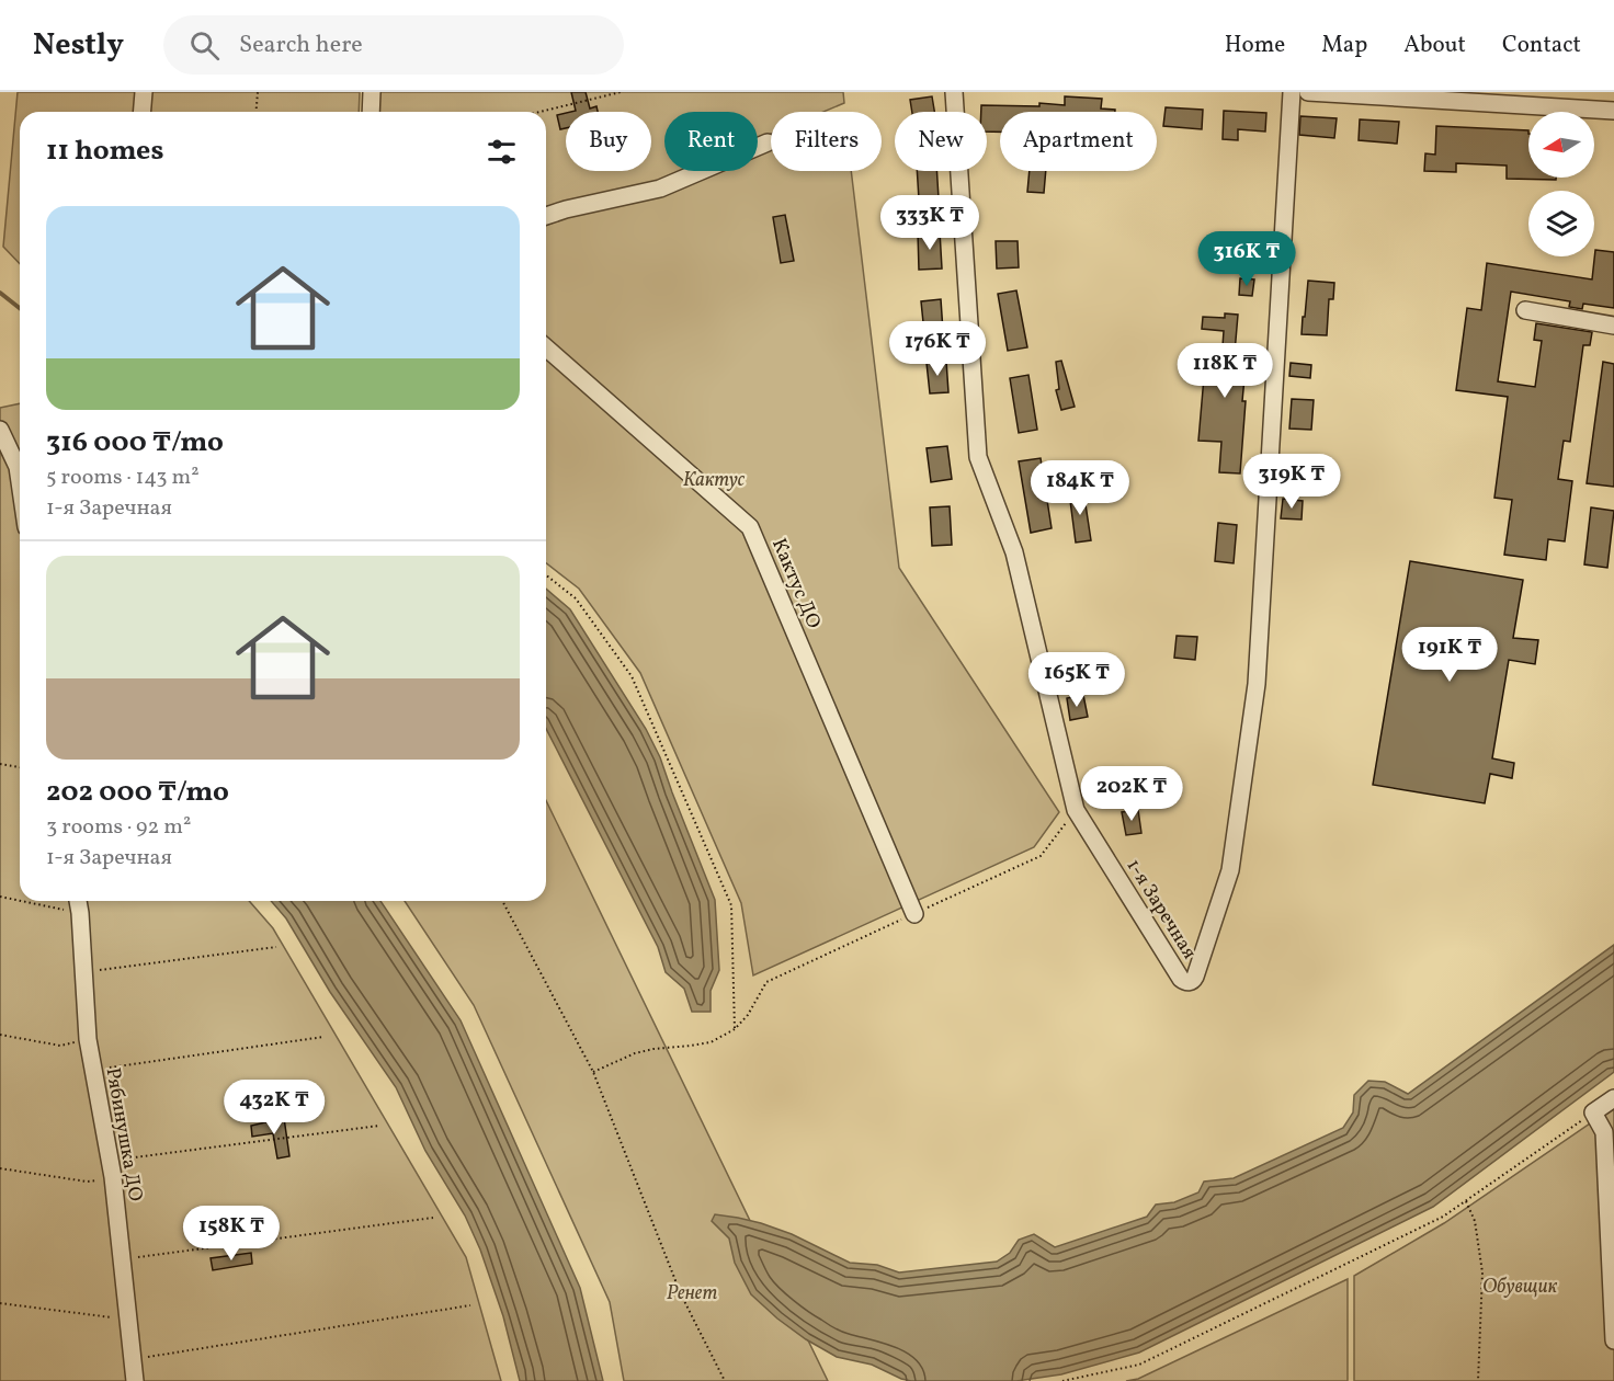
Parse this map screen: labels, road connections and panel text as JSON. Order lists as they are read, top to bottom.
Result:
{
  "streets": {
    "street": ["Кактус ДО", "1-я Заречная", "Рябинушка ДО"]
  },
  "parks": ["Кактус", "Обувщик", "Ренет"],
  "north": "left",
  "page": {
    "header": "Nestly",
    "search": "Search here",
    "nav": [
      "Home",
      "Map",
      "About",
      "Contact"
    ],
    "chip": [
      "Buy",
      "Rent",
      "Filters",
      "New",
      "Apartment"
    ],
    "heading": "11 homes",
    "list": [
      {
        "name": "316 000 ₸/mo",
        "note": "5 rooms · 143 m² · 1-я Заречная"
      },
      {
        "name": "202 000 ₸/mo",
        "note": "3 rooms · 92 m² · 1-я Заречная"
      }
    ],
    "price": [
      "333K ₸",
      "316K ₸",
      "176K ₸",
      "118K ₸",
      "319K ₸",
      "184K ₸",
      "191K ₸",
      "165K ₸",
      "202K ₸",
      "432K ₸",
      "158K ₸"
    ]
  }
}
